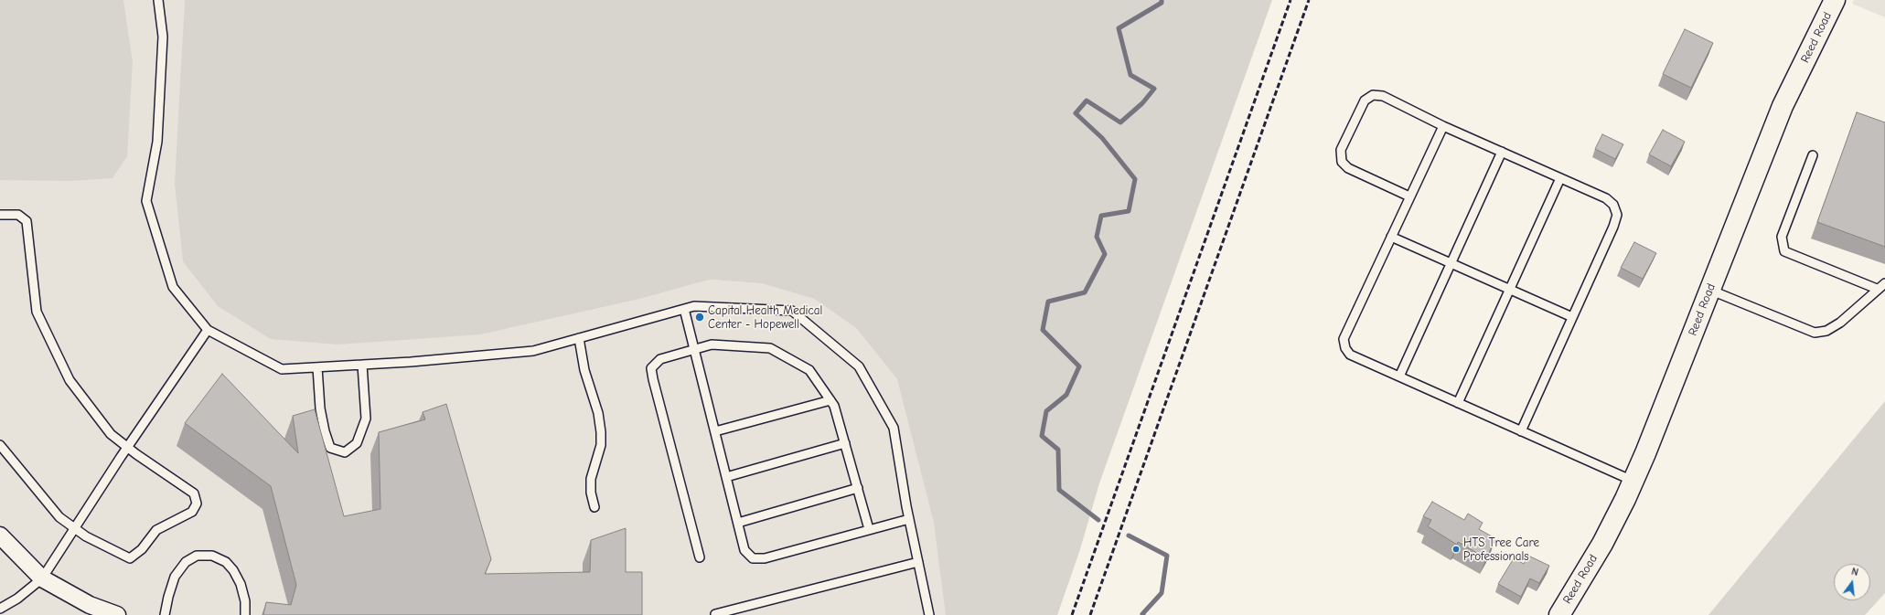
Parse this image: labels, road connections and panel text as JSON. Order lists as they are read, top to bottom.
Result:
{
  "streets": {
    "street": ["Reed Road"]
  },
  "places": ["Capital Health Medical Center - Hopewell", "HTS Tree Care Professionals"],
  "north": "top"
}
